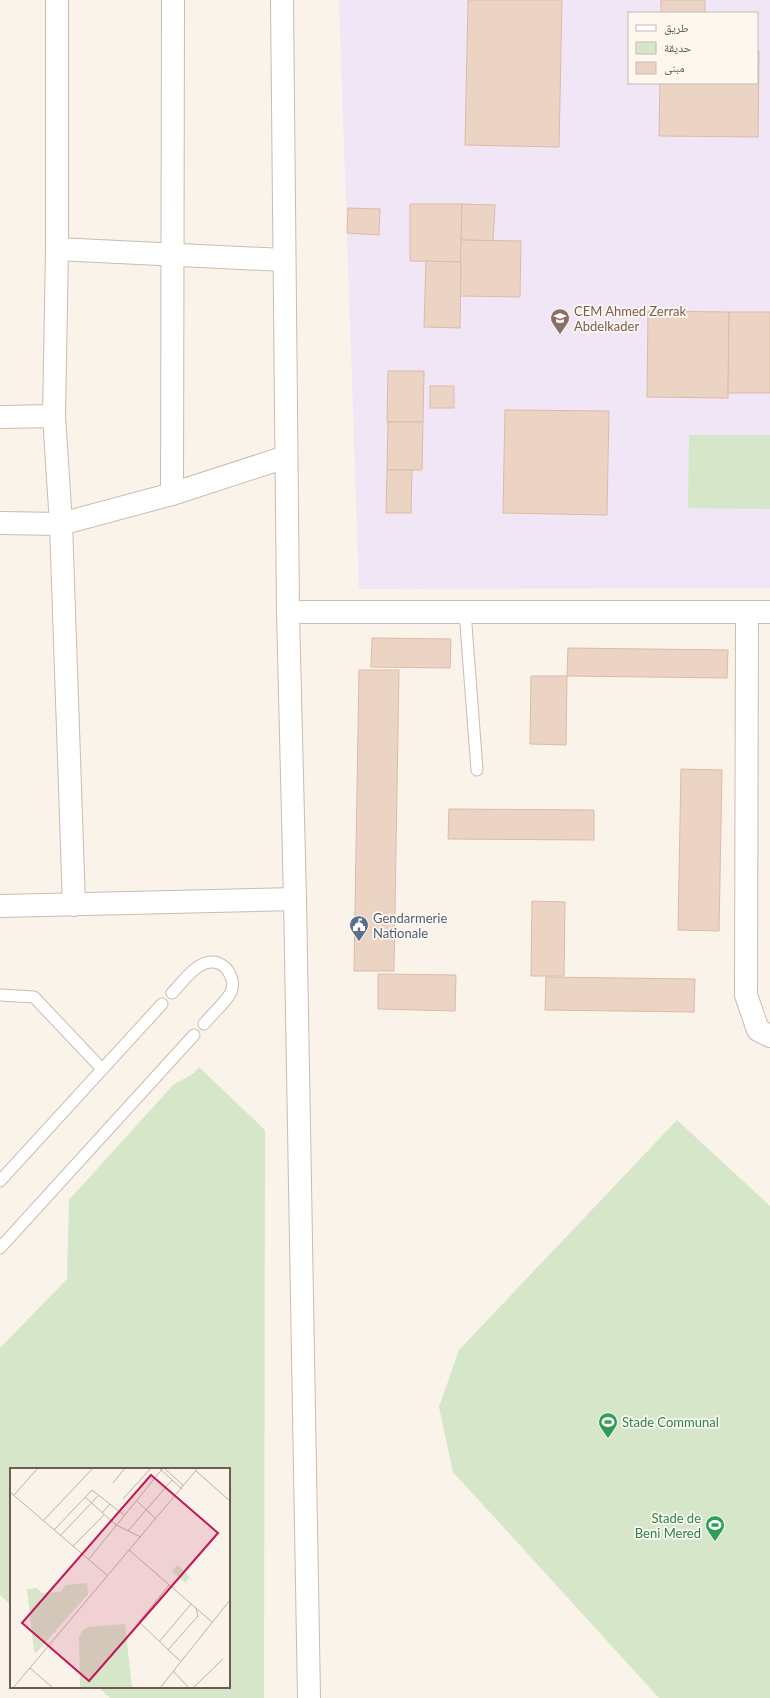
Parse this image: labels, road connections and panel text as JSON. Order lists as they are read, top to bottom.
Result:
{
  "places": {
    "school or university": ["CEM Ahmed Zerrak Abdelkader"],
    "public building": ["Gendarmerie Nationale"],
    "sports": ["Stade Communal", "Stade de Beni Mered"]
  },
  "legend": ["طريق", "حديقة", "مبنى"]
}
